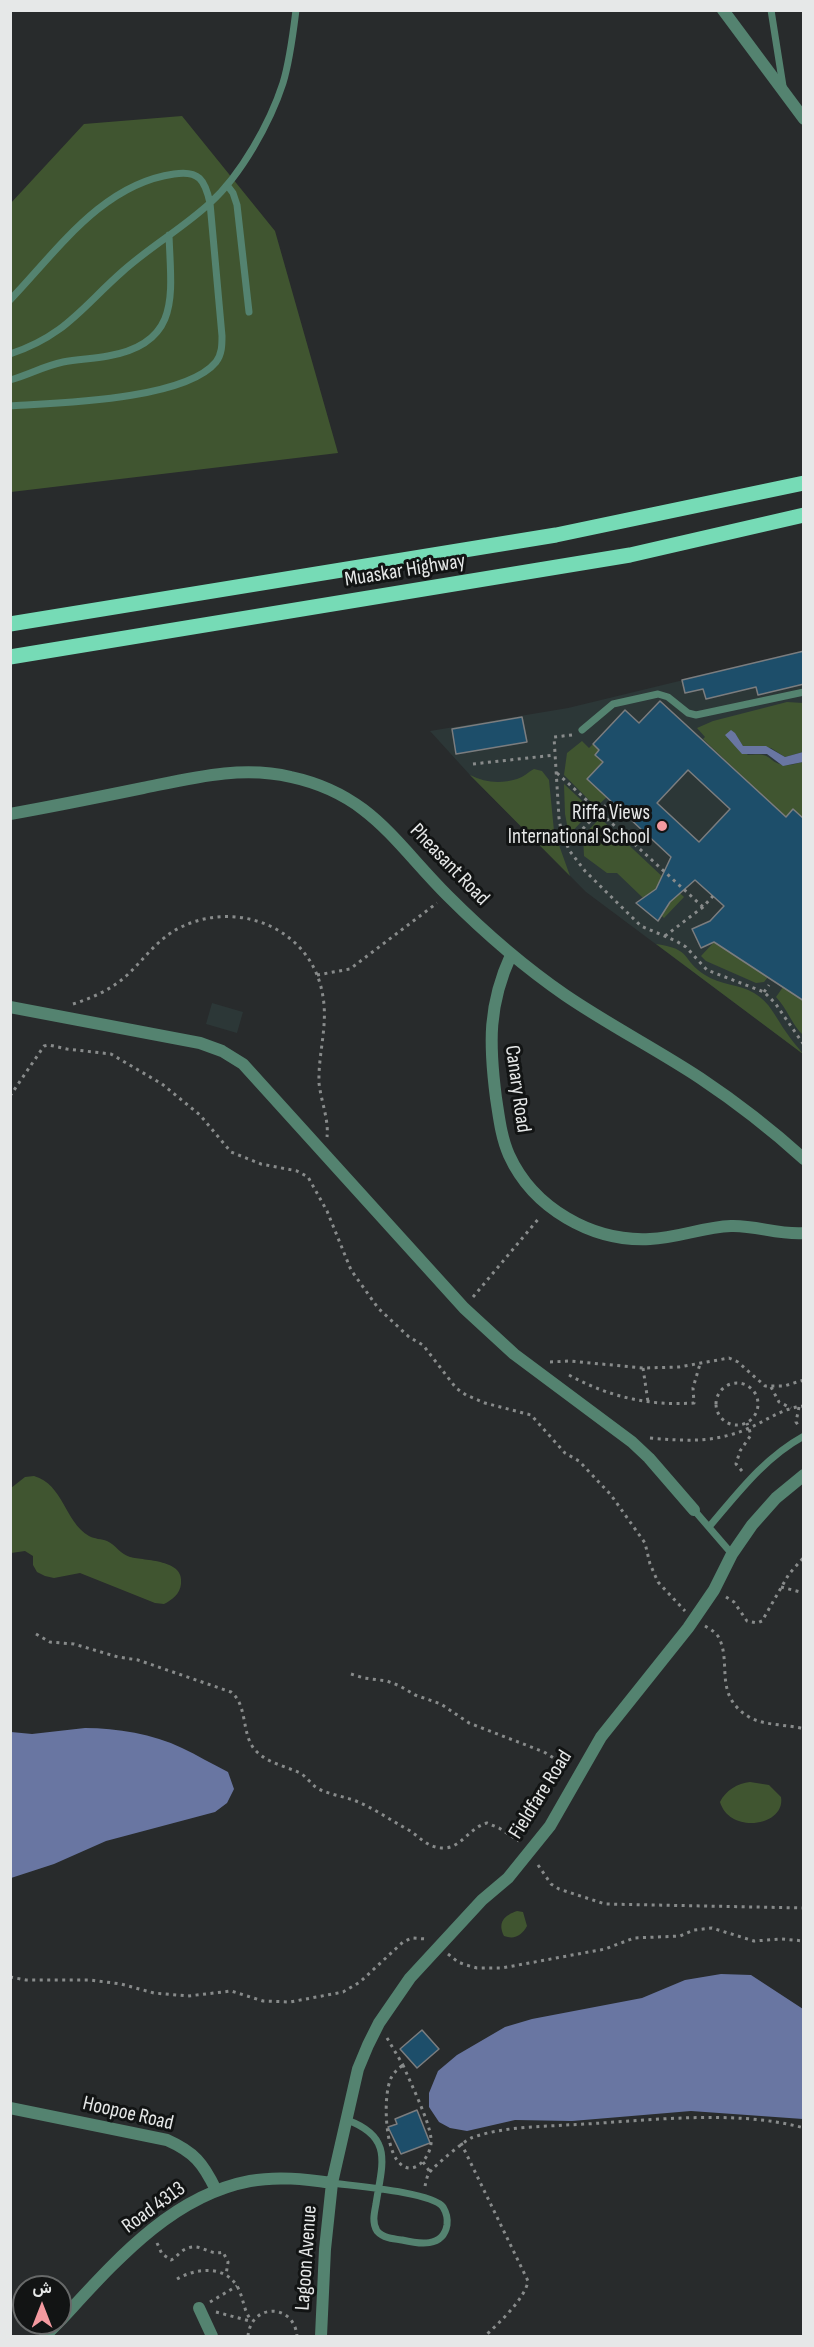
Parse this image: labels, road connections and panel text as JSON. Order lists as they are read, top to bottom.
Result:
{
  "streets": {
    "main road": ["Muaskar Highway"],
    "street": [
      "Pheasant Road",
      "Canary Road",
      "Fieldfare Road",
      "Hoopoe Road",
      "Road 4313",
      "Lagoon Avenue"
    ]
  },
  "crossings": [
    ["Pheasant Road", "Canary Road"],
    ["Fieldfare Road", "Road 4313"],
    ["Fieldfare Road", "Lagoon Avenue"],
    ["Hoopoe Road", "Road 4313"],
    ["Road 4313", "Lagoon Avenue"]
  ],
  "places": ["Riffa Views International School"],
  "north": "top"
}
